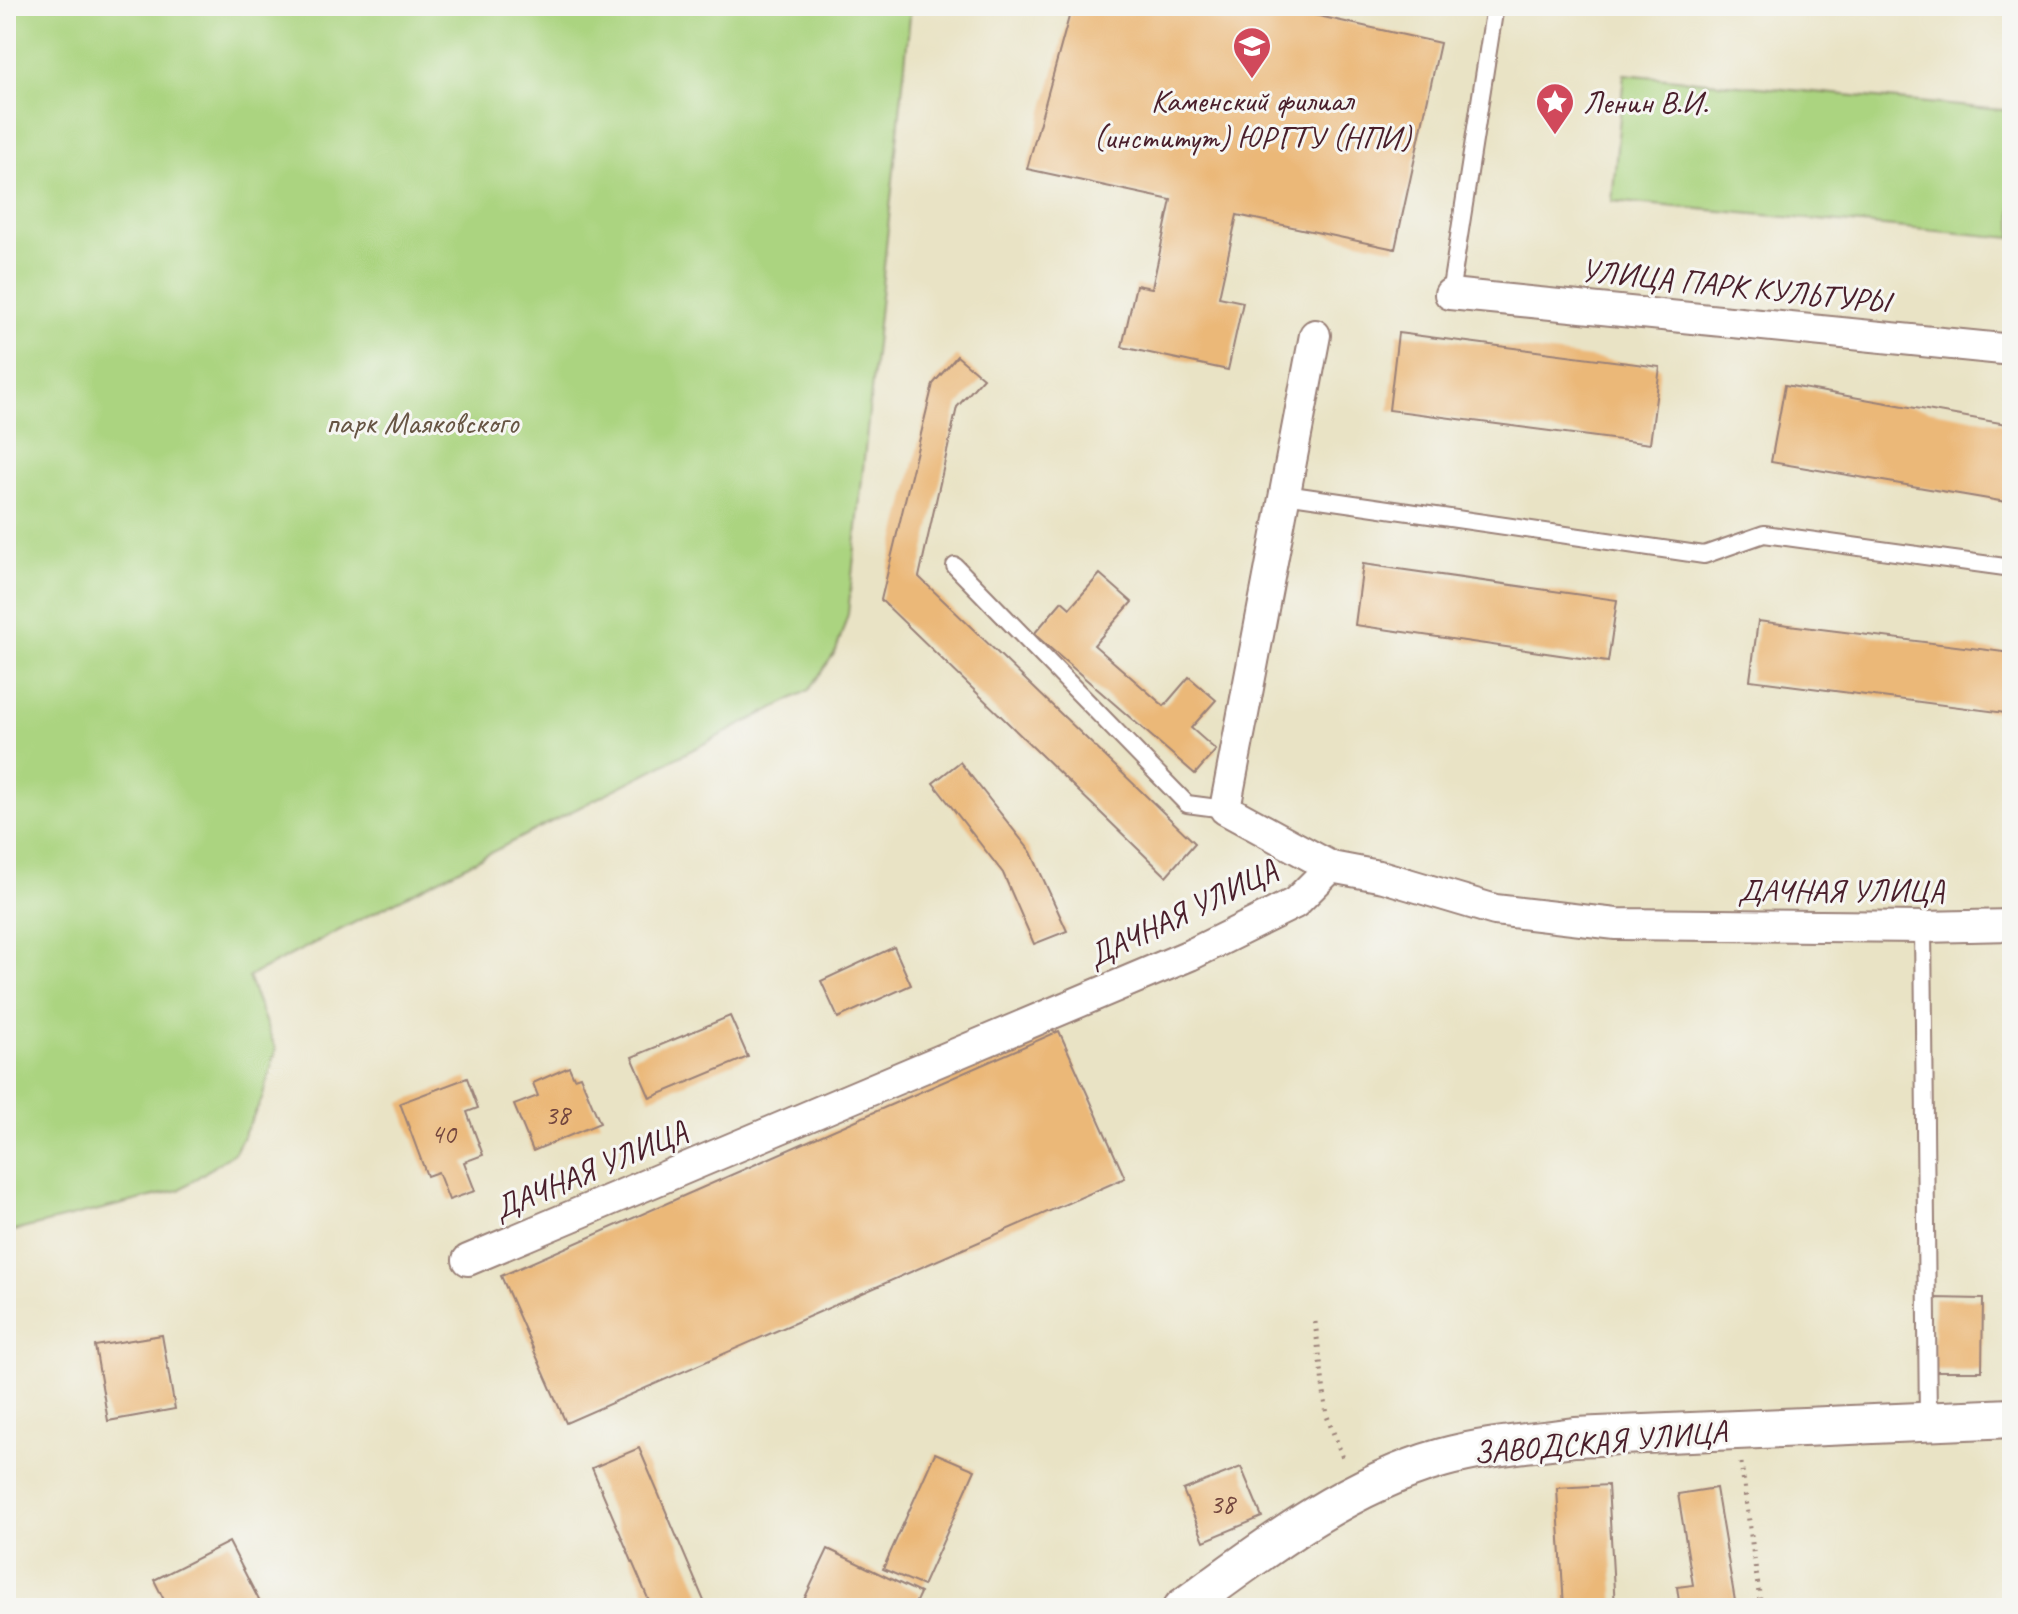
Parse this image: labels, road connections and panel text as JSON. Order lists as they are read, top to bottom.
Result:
{
  "streets": {
    "street": ["УЛИЦА ПАРК КУЛЬТУРЫ", "ДАЧНАЯ УЛИЦА", "ЗАВОДСКАЯ УЛИЦА"]
  },
  "parks": ["парк Маяковского"],
  "places": {
    "school or university": ["Каменский филиал (институт) ЮРГТУ (НПИ)"],
    "place": ["Ленин В.И."]
  },
  "house_numbers": ["38", "40", "38"]
}
